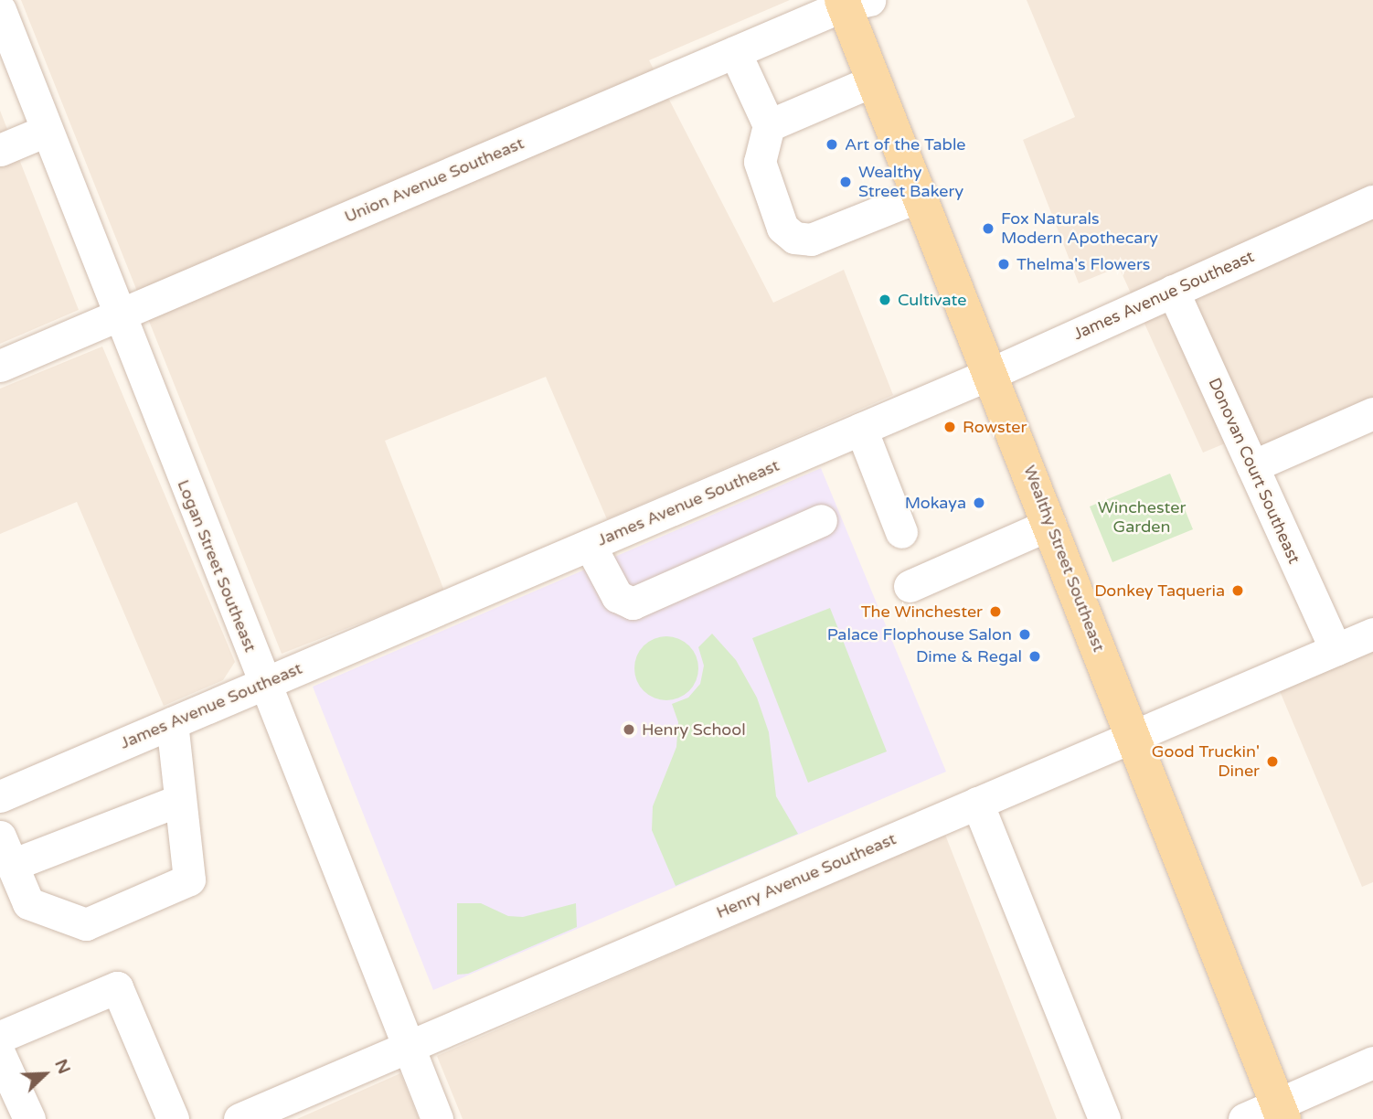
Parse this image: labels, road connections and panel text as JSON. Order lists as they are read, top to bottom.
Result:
{
  "streets": {
    "main road": ["Wealthy Street Southeast"],
    "street": [
      "Union Avenue Southeast",
      "James Avenue Southeast",
      "Donovan Court Southeast",
      "Logan Street Southeast",
      "Henry Avenue Southeast"
    ]
  },
  "crossings": [
    ["Union Avenue Southeast", "Wealthy Street Southeast"],
    ["Union Avenue Southeast", "Logan Street Southeast"],
    ["James Avenue Southeast", "Donovan Court Southeast"],
    ["James Avenue Southeast", "Wealthy Street Southeast"],
    ["James Avenue Southeast", "Logan Street Southeast"],
    ["Donovan Court Southeast", "Henry Avenue Southeast"],
    ["Wealthy Street Southeast", "Henry Avenue Southeast"],
    ["Logan Street Southeast", "Henry Avenue Southeast"]
  ],
  "parks": ["Winchester Garden"],
  "places": [
    "Art of the Table",
    "Wealthy Street Bakery",
    "Fox Naturals Modern Apothecary",
    "Thelma's Flowers",
    "Cultivate",
    "Rowster",
    "Mokaya",
    "Donkey Taqueria",
    "The Winchester",
    "Palace Flophouse Salon",
    "Dime & Regal",
    "Henry School",
    "Good Truckin' Diner"
  ],
  "north": "top right"
}
